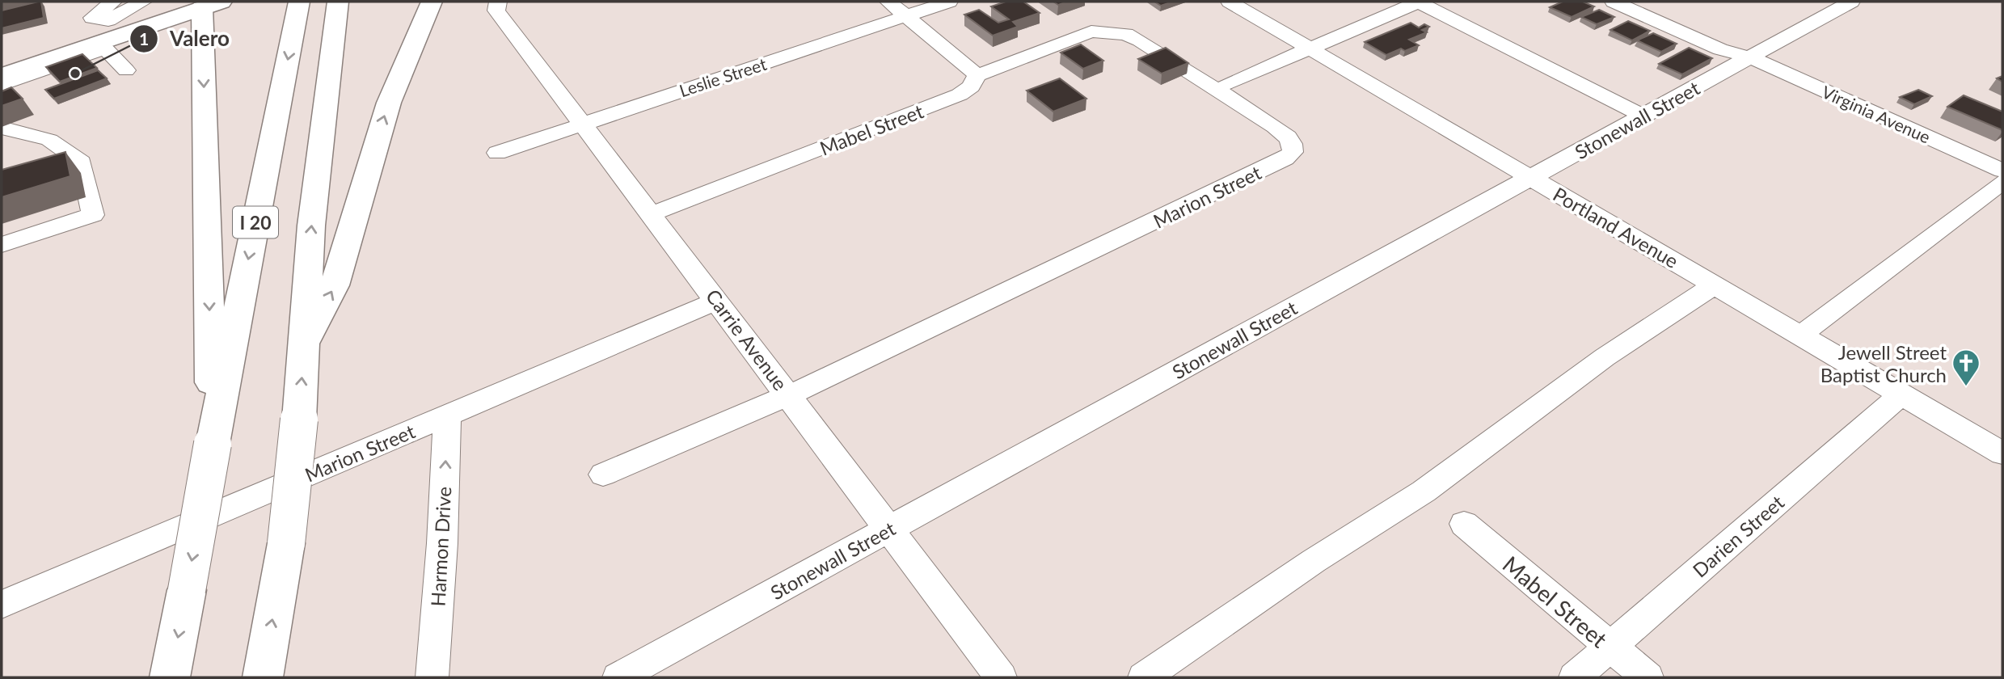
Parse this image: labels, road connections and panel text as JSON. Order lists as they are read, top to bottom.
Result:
{
  "streets": {
    "main road": ["I 20"],
    "street": [
      "Leslie Street",
      "Virginia Avenue",
      "Stonewall Street",
      "Mabel Street",
      "Marion Street",
      "Portland Avenue",
      "Carrie Avenue",
      "Darien Street",
      "Harmon Drive"
    ]
  },
  "crossings": [
    ["Leslie Street", "Carrie Avenue"],
    ["Virginia Avenue", "Stonewall Street"],
    ["Stonewall Street", "Portland Avenue"],
    ["Stonewall Street", "Carrie Avenue"],
    ["Mabel Street", "Marion Street"],
    ["Mabel Street", "Carrie Avenue"],
    ["Mabel Street", "Darien Street"],
    ["Marion Street", "Carrie Avenue"],
    ["Marion Street", "Harmon Drive"],
    ["Portland Avenue", "Darien Street"]
  ],
  "one_way": ["Harmon Drive"],
  "places": {
    "other": ["Valero"],
    "church": ["Jewell Street Baptist Church"]
  }
}
